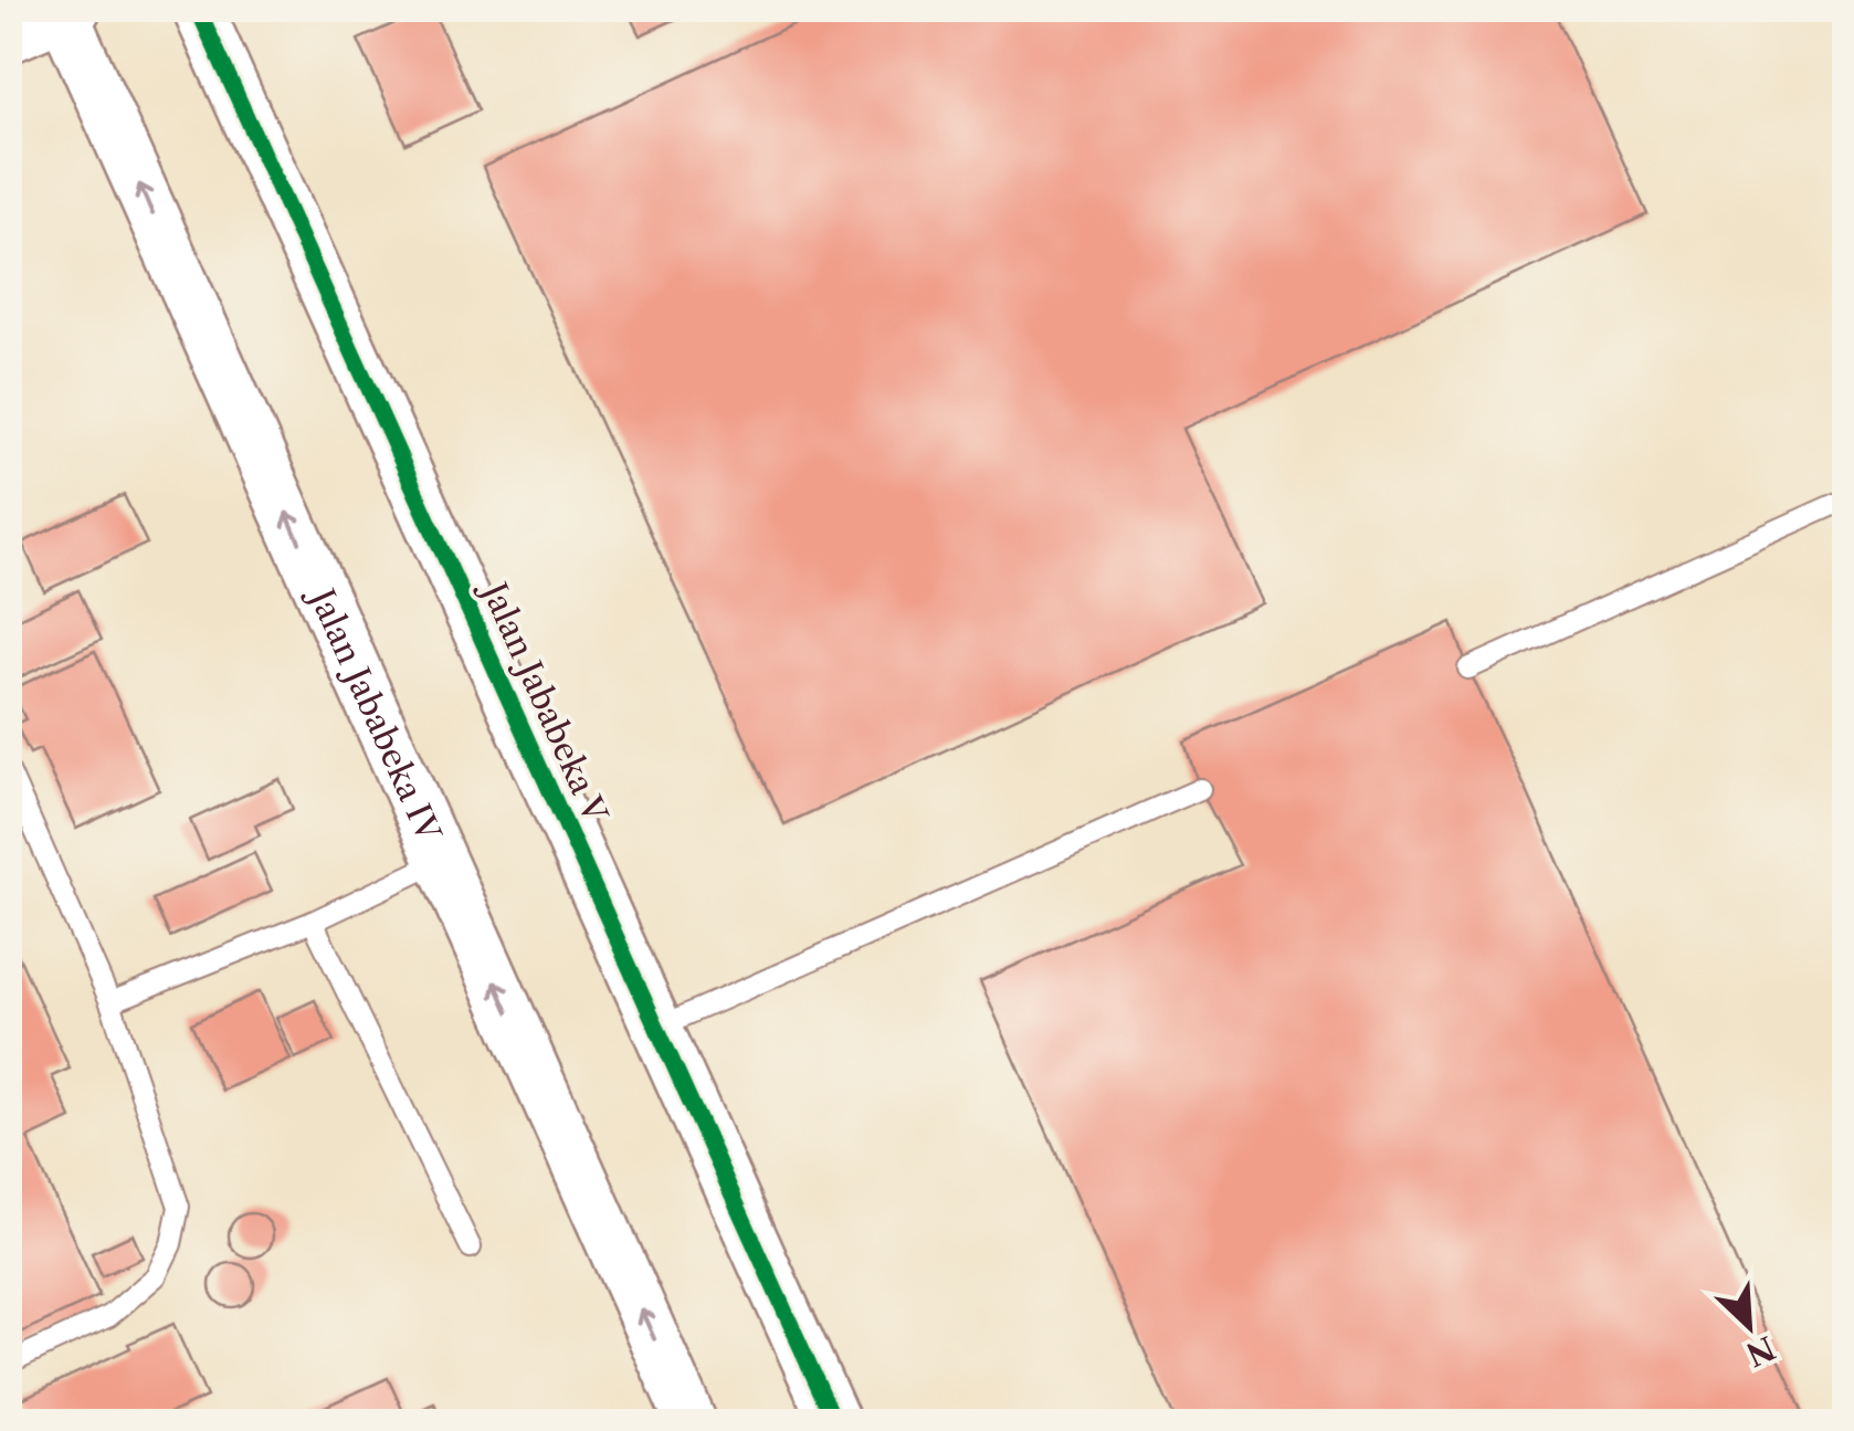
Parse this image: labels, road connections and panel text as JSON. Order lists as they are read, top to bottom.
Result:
{
  "streets": {
    "street": ["Jalan Jababeka V", "Jalan Jababeka IV"]
  },
  "one_way": ["Jalan Jababeka IV"],
  "north": "bottom right"
}
